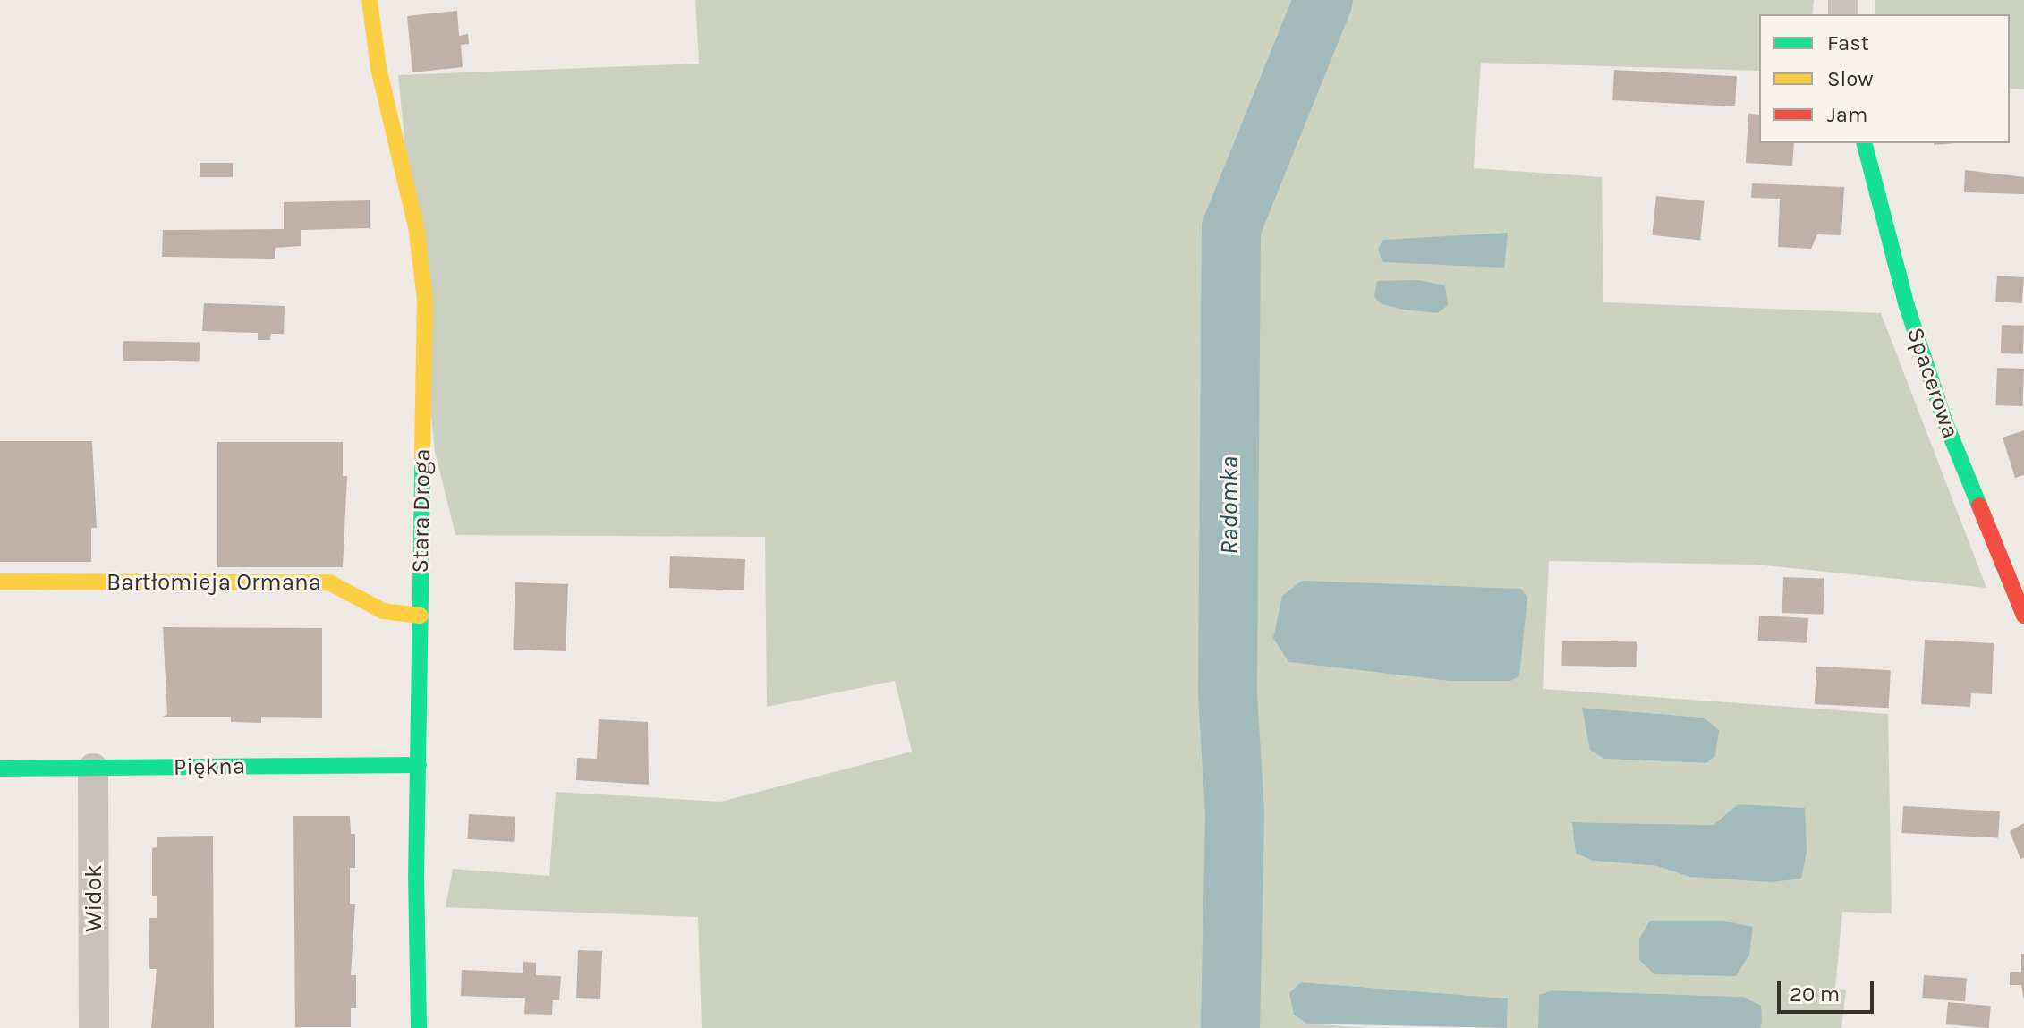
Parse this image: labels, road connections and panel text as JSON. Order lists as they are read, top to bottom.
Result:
{
  "streets": {
    "street": [
      "Spacerowa",
      "Stara Droga",
      "Bartłomieja Ormana",
      "Piękna",
      "Widok"
    ]
  },
  "crossings": [
    ["Stara Droga", "Bartłomieja Ormana"],
    ["Stara Droga", "Piękna"],
    ["Piękna", "Widok"]
  ],
  "water": ["Radomka"],
  "legend": ["Fast", "Slow", "Jam"],
  "scale_bar": "20 m"
}
